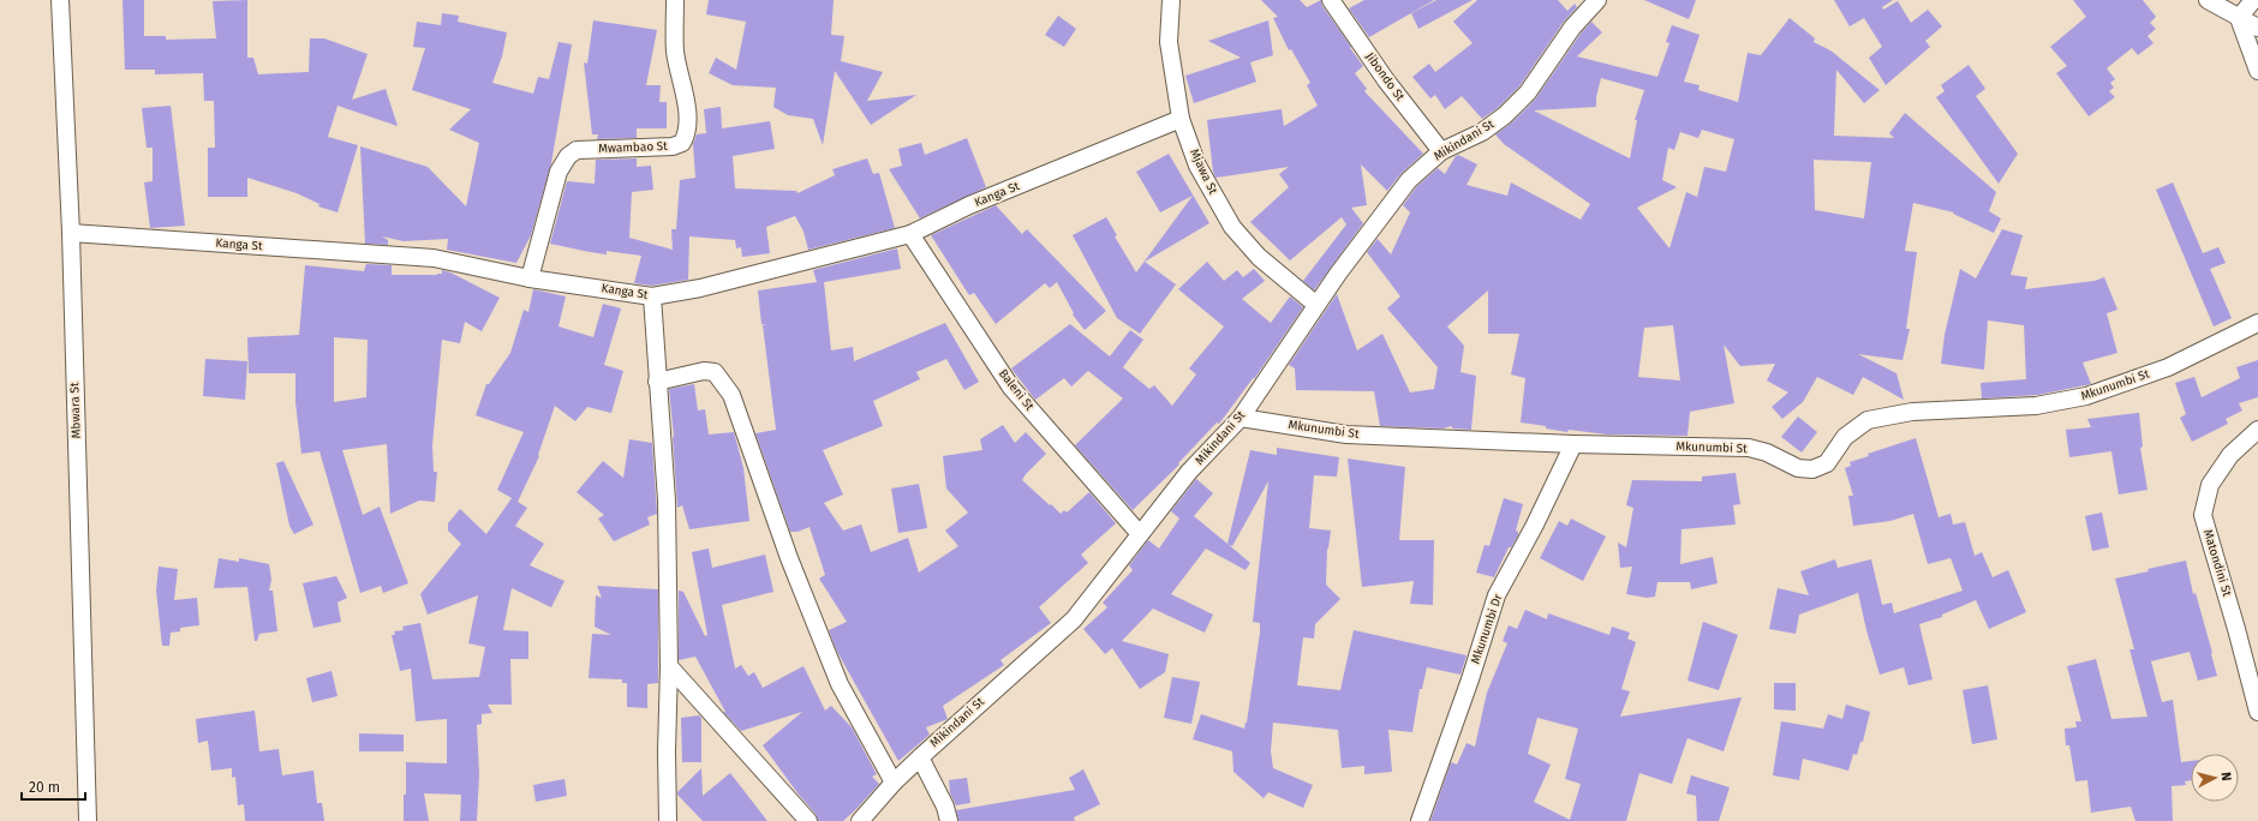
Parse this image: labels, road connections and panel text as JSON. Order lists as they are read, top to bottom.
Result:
{
  "streets": {
    "street": [
      "Jibondo St",
      "Mikindani St",
      "Mwambao St",
      "Mjawa St",
      "Kanga St",
      "Mkunumbi St",
      "Baleni St",
      "Mbwara St",
      "Matondini St",
      "Mkunumbi Dr"
    ]
  },
  "crossings": [
    ["Jibondo St", "Mikindani St"],
    ["Mikindani St", "Mjawa St"],
    ["Mikindani St", "Mkunumbi St"],
    ["Mikindani St", "Baleni St"],
    ["Mwambao St", "Kanga St"],
    ["Mjawa St", "Kanga St"],
    ["Kanga St", "Baleni St"],
    ["Kanga St", "Mbwara St"],
    ["Mkunumbi St", "Mkunumbi Dr"]
  ],
  "scale_bar": "20 m",
  "north": "right"
}
